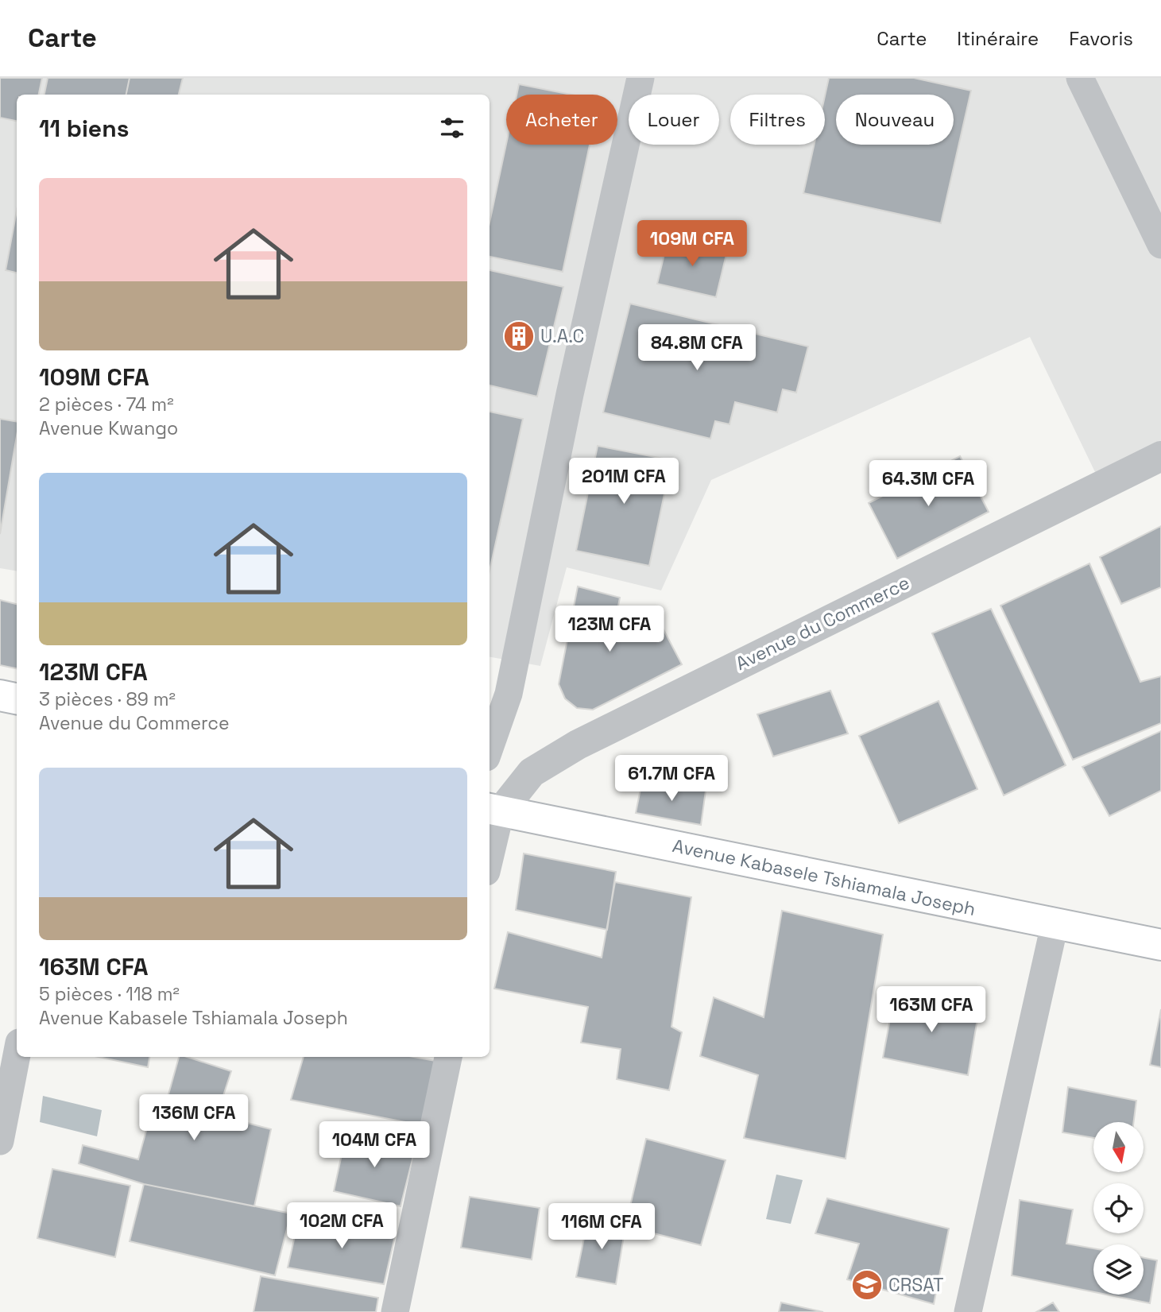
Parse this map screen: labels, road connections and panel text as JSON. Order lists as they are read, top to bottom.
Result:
{
  "streets": {
    "main road": ["Avenue Kabasele Tshiamala Joseph"],
    "street": ["Avenue du Commerce"]
  },
  "crossings": [
    ["Avenue du Commerce", "Avenue Kabasele Tshiamala Joseph"]
  ],
  "places": {
    "building": ["U.A.C"],
    "school or university": ["CRSAT"]
  },
  "north": "bottom",
  "page": {
    "header": "Carte",
    "nav": ["Carte", "Itinéraire", "Favoris"],
    "chip": [
      "Acheter",
      "Louer",
      "Filtres",
      "Nouveau"
    ],
    "heading": "11 biens",
    "list": [
      {
        "name": "109M CFA",
        "note": "2 pièces · 74 m² · Avenue Kwango"
      },
      {
        "name": "123M CFA",
        "note": "3 pièces · 89 m² · Avenue du Commerce"
      },
      {
        "name": "163M CFA",
        "note": "5 pièces · 118 m² · Avenue Kabasele Tshiamala Joseph"
      }
    ],
    "price": [
      "109M CFA",
      "84.8M CFA",
      "201M CFA",
      "64.3M CFA",
      "123M CFA",
      "61.7M CFA",
      "163M CFA",
      "136M CFA",
      "104M CFA",
      "102M CFA",
      "116M CFA"
    ]
  }
}
